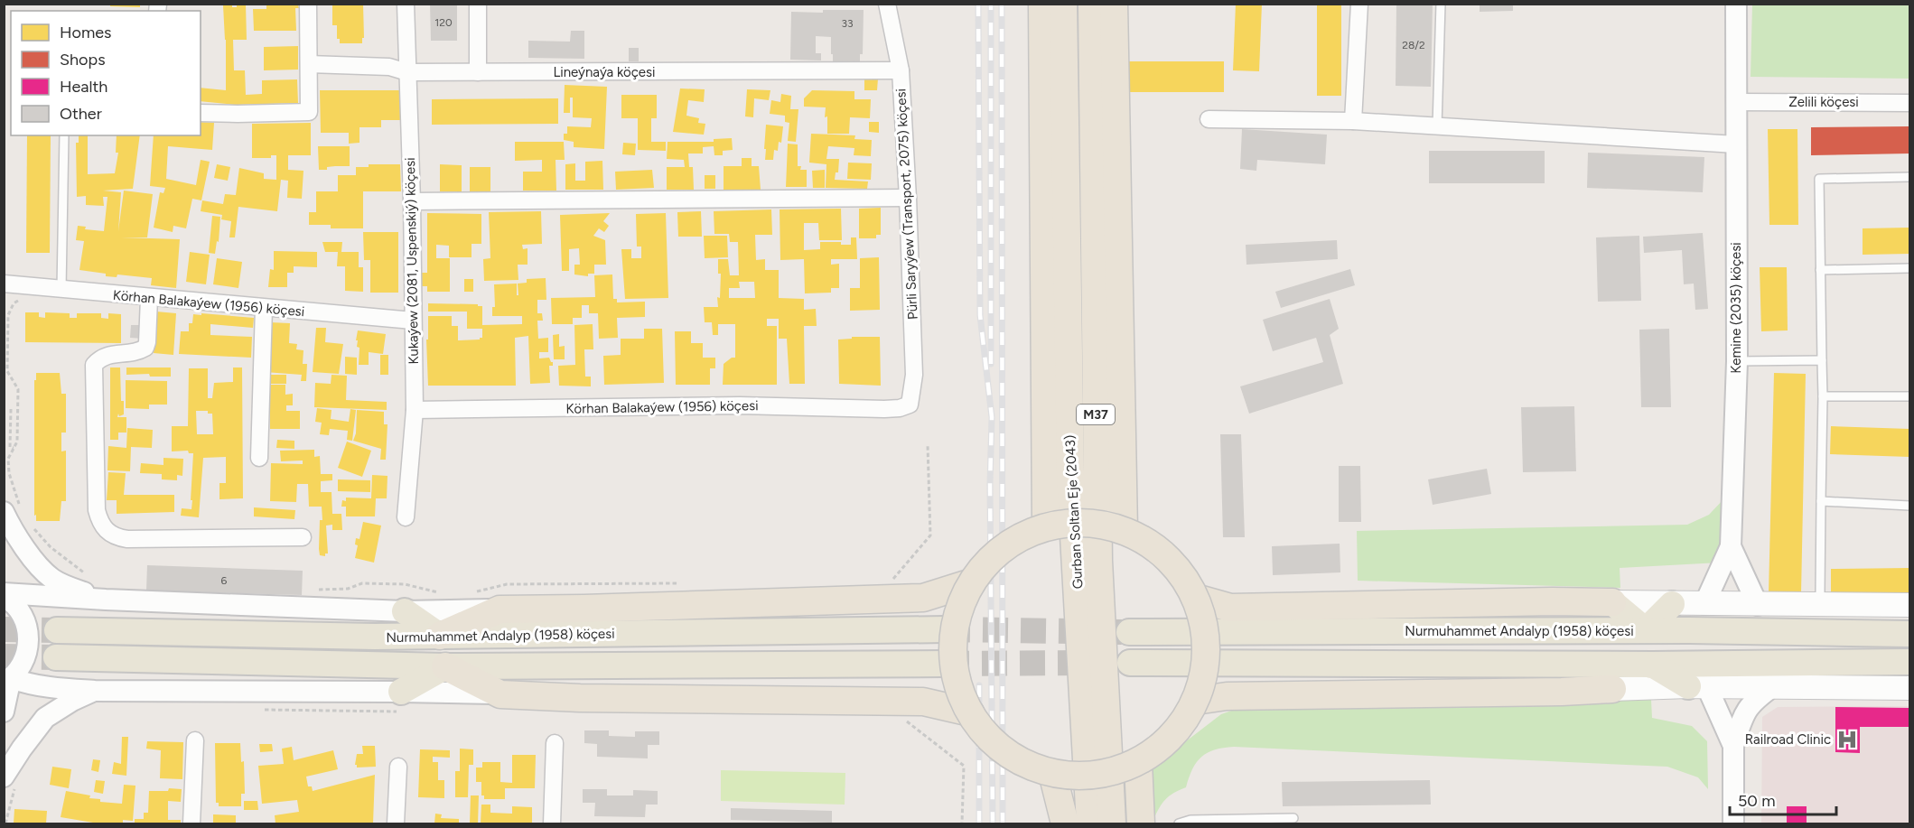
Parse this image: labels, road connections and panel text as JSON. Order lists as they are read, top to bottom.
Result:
{
  "streets": {
    "highway": ["M37", "Gurban Soltan Eje (2043)"],
    "main road": ["Nurmuhammet Andalyp (1958) köçesi"],
    "street": [
      "Lineýnaýa köçesi",
      "Zelili köçesi",
      "Pürli Saryýew (Transport, 2075) köçesi",
      "Kukaýew (2081, Uspenskiý) köçesi",
      "Körhan Balakaýew (1956) köçesi",
      "Kemine (2035) köçesi"
    ]
  },
  "crossings": [
    ["Lineýnaýa köçesi", "Pürli Saryýew (Transport, 2075) köçesi"],
    ["Lineýnaýa köçesi", "Kukaýew (2081, Uspenskiý) köçesi"],
    ["Zelili köçesi", "Kemine (2035) köçesi"],
    ["Pürli Saryýew (Transport, 2075) köçesi", "Körhan Balakaýew (1956) köçesi"],
    ["Kukaýew (2081, Uspenskiý) köçesi", "Körhan Balakaýew (1956) köçesi"]
  ],
  "places": {
    "hospital": ["Railroad Clinic"]
  },
  "house_numbers": [
    "120",
    "33",
    "28/2",
    "6"
  ],
  "legend": [
    "Homes",
    "Shops",
    "Health",
    "Other"
  ],
  "scale_bar": "50 m"
}
